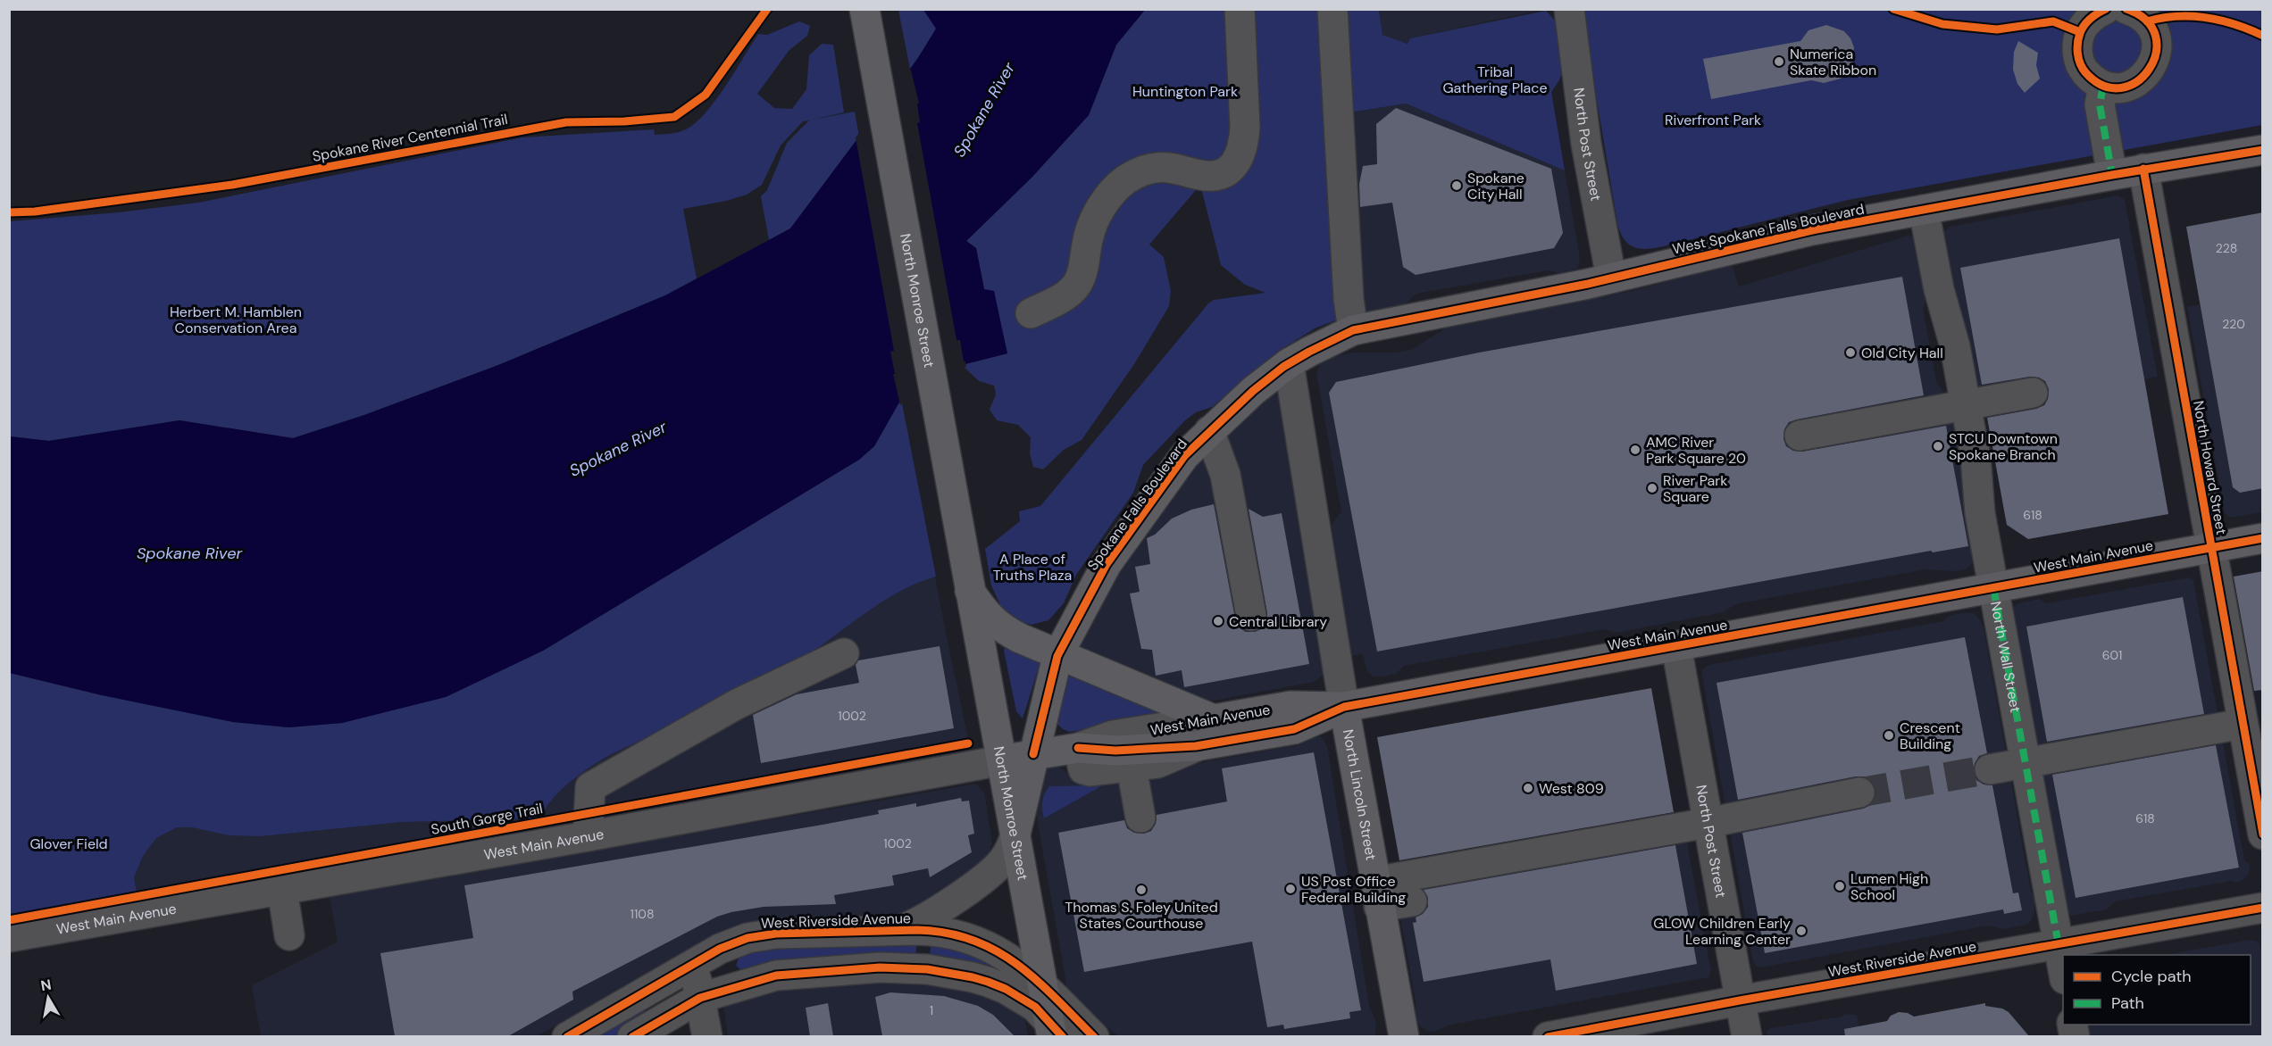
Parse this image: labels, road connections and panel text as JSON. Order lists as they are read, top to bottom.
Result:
{
  "streets": {
    "main road": [
      "West Spokane Falls Boulevard",
      "North Monroe Street",
      "Spokane Falls Boulevard",
      "West Main Avenue",
      "North Lincoln Street"
    ],
    "street": [
      "North Post Street",
      "North Howard Street",
      "North Wall Street",
      "West Riverside Avenue"
    ],
    "cycle path": ["Spokane River Centennial Trail", "South Gorge Trail"]
  },
  "crossings": [
    ["North Post Street", "West Spokane Falls Boulevard"],
    ["North Post Street", "West Main Avenue"],
    ["North Post Street", "West Riverside Avenue"],
    ["West Spokane Falls Boulevard", "North Howard Street"],
    ["West Spokane Falls Boulevard", "Spokane Falls Boulevard"],
    ["West Spokane Falls Boulevard", "North Wall Street"],
    ["West Spokane Falls Boulevard", "North Lincoln Street"],
    ["North Monroe Street", "Spokane Falls Boulevard"],
    ["North Monroe Street", "West Main Avenue"],
    ["North Monroe Street", "West Riverside Avenue"],
    ["North Howard Street", "West Main Avenue"],
    ["Spokane Falls Boulevard", "West Main Avenue"],
    ["Spokane Falls Boulevard", "North Lincoln Street"],
    ["West Main Avenue", "North Wall Street"],
    ["West Main Avenue", "North Lincoln Street"],
    ["North Wall Street", "West Riverside Avenue"]
  ],
  "water": ["Spokane River"],
  "parks": [
    "Tribal Gathering Place",
    "Huntington Park",
    "Riverfront Park",
    "Herbert M. Hamblen Conservation Area",
    "A Place of Truths Plaza",
    "Glover Field"
  ],
  "places": [
    "Numerica Skate Ribbon",
    "Spokane City Hall",
    "Old City Hall",
    "STCU Downtown Spokane Branch",
    "AMC River Park Square 20",
    "River Park Square",
    "Central Library",
    "Crescent Building",
    "West 809",
    "Lumen High School",
    "US Post Office Federal Building",
    "Thomas S. Foley United States Courthouse",
    "GLOW Children Early Learning Center"
  ],
  "house_numbers": [
    "228",
    "220",
    "618",
    "601",
    "1002",
    "618",
    "1002",
    "1108",
    "1"
  ],
  "legend": ["Cycle path", "Path"],
  "north": "top"
}
